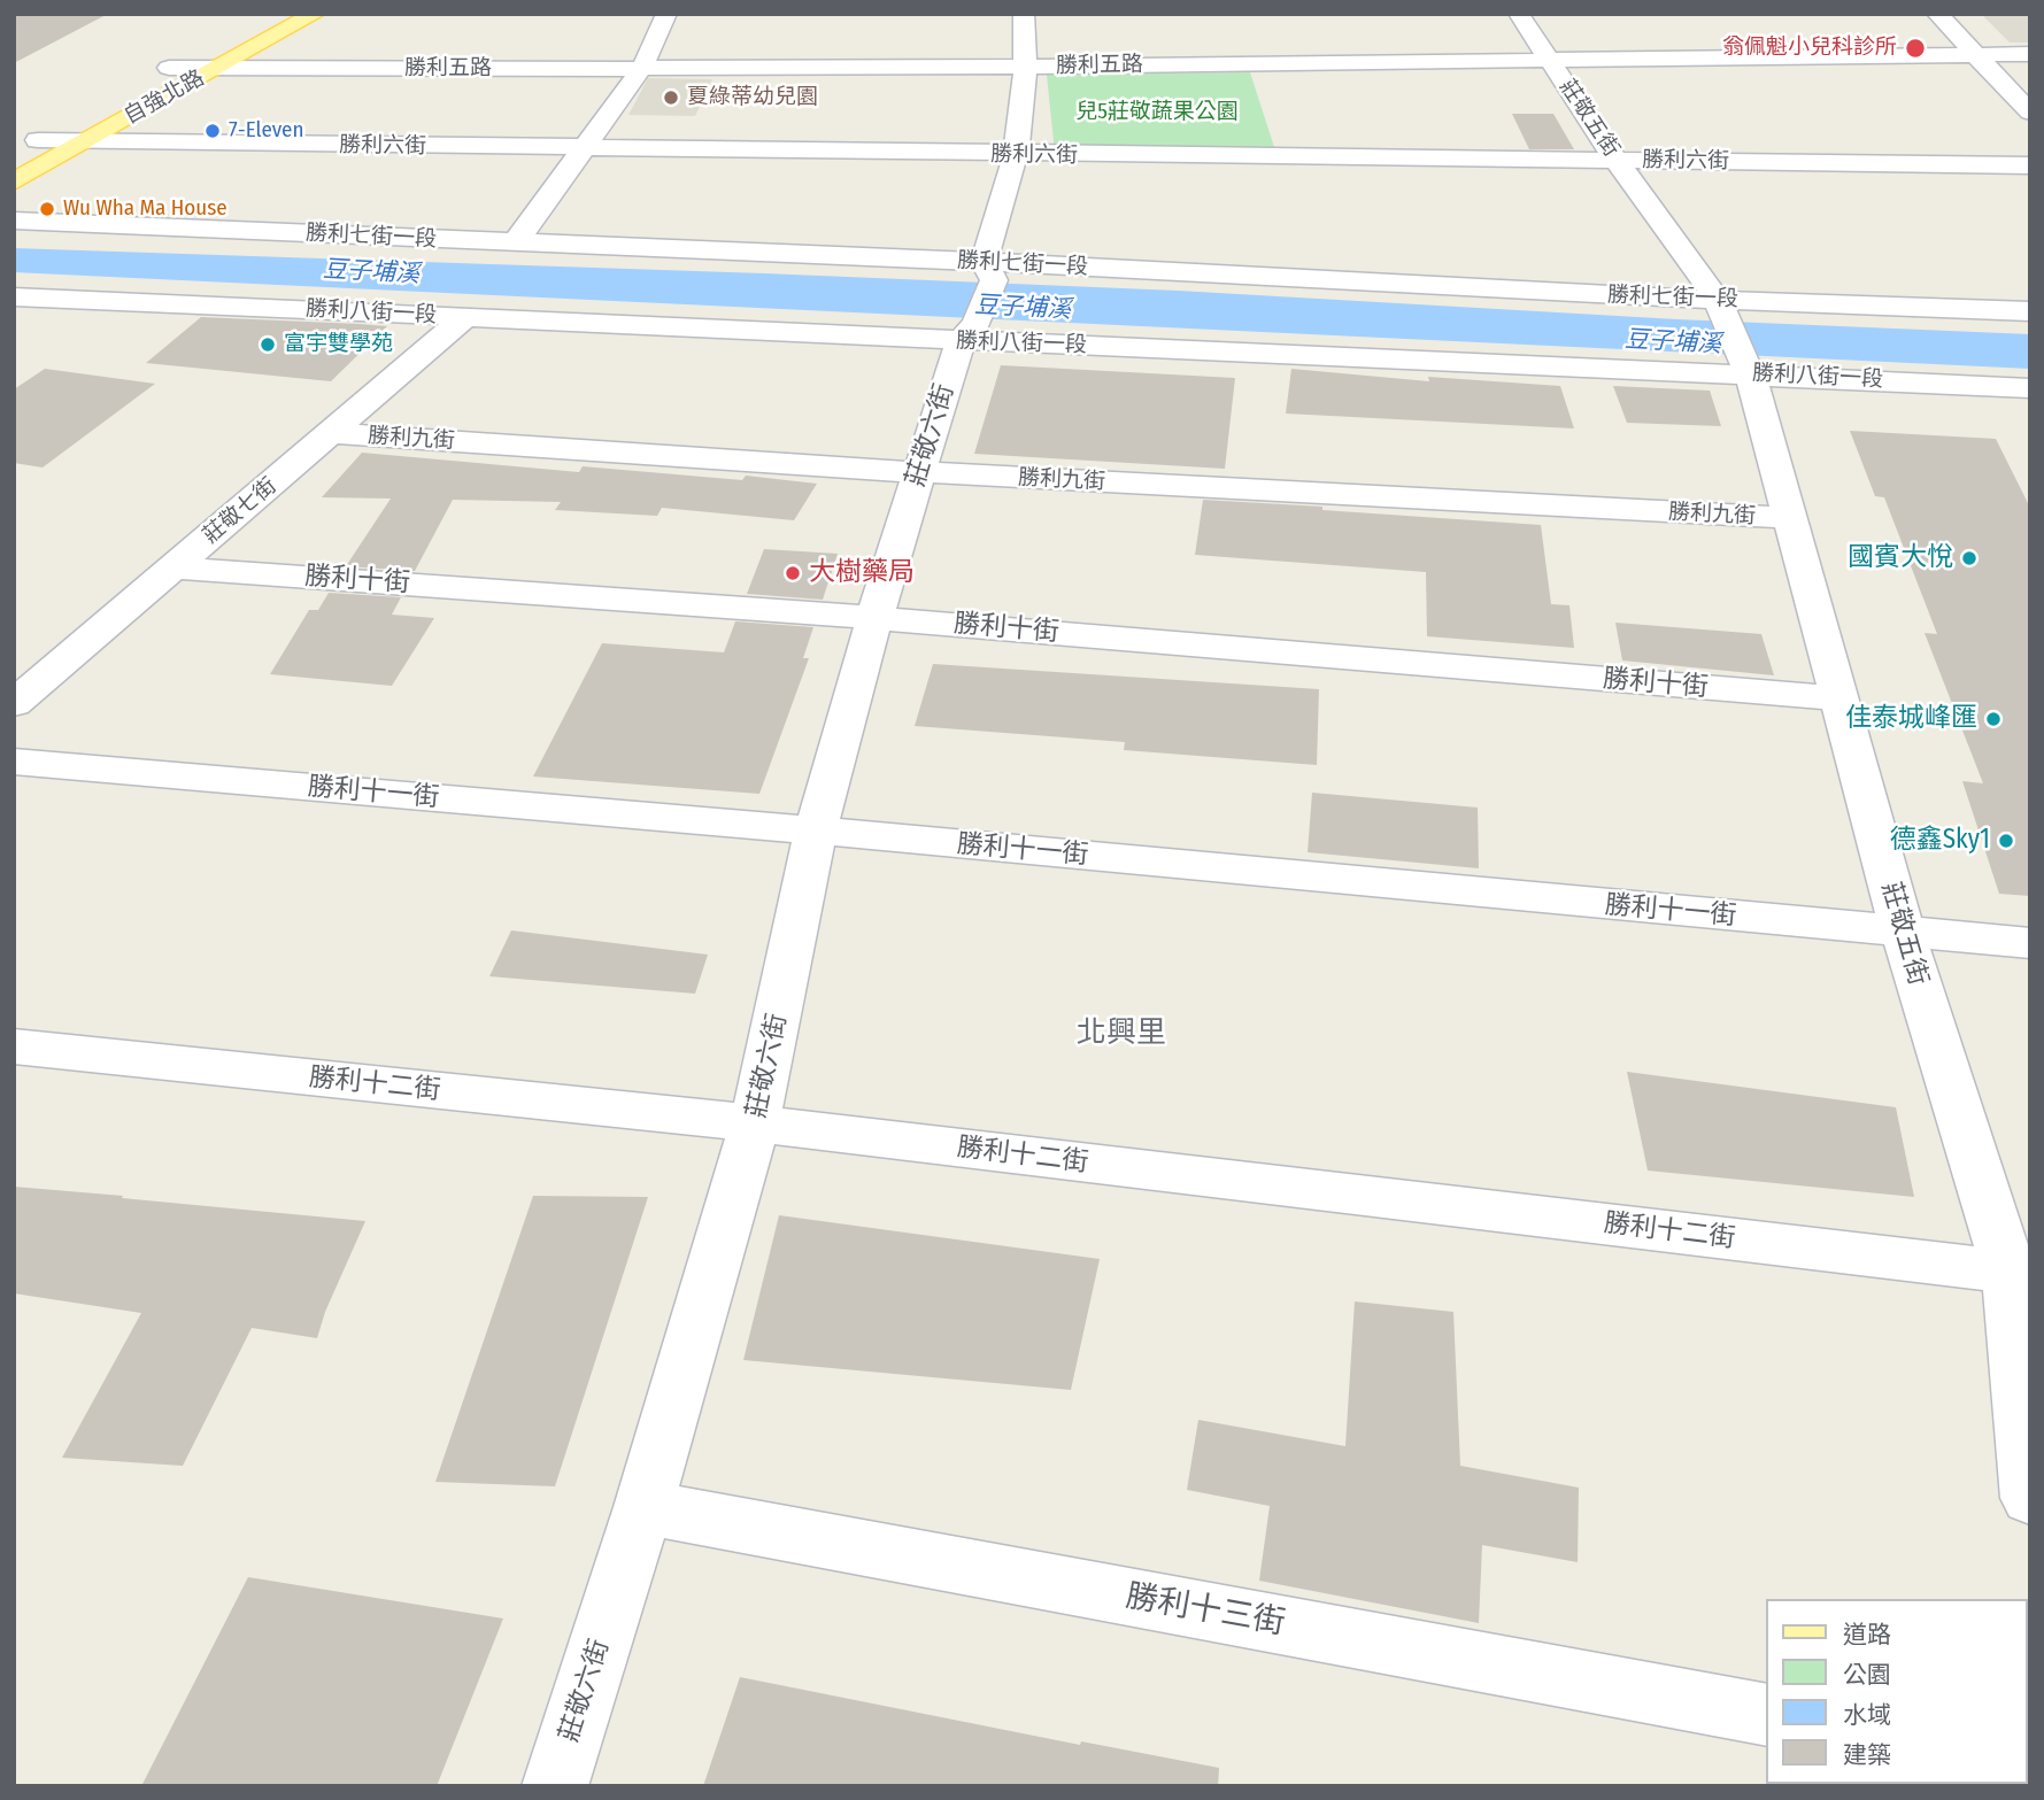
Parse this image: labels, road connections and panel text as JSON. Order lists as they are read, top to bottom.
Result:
{
  "streets": {
    "main road": ["自強北路"],
    "street": [
      "勝利五路",
      "莊敬五街",
      "勝利六街",
      "勝利七街一段",
      "勝利八街一段",
      "莊敬六街",
      "勝利九街",
      "莊敬七街",
      "勝利十街",
      "勝利十一街",
      "勝利十二街",
      "勝利十三街"
    ]
  },
  "crossings": [
    ["勝利五路", "自強北路"],
    ["勝利五路", "莊敬五街"],
    ["勝利五路", "莊敬六街"],
    ["自強北路", "勝利六街"],
    ["莊敬五街", "勝利六街"],
    ["莊敬五街", "勝利七街一段"],
    ["莊敬五街", "勝利八街一段"],
    ["莊敬五街", "勝利九街"],
    ["莊敬五街", "勝利十街"],
    ["莊敬五街", "勝利十一街"],
    ["莊敬五街", "勝利十二街"],
    ["勝利六街", "莊敬六街"],
    ["勝利七街一段", "勝利八街一段"],
    ["勝利七街一段", "莊敬六街"],
    ["勝利八街一段", "莊敬六街"],
    ["勝利八街一段", "莊敬七街"],
    ["莊敬六街", "勝利九街"],
    ["莊敬六街", "勝利十街"],
    ["莊敬六街", "勝利十一街"],
    ["莊敬六街", "勝利十二街"],
    ["莊敬六街", "勝利十三街"],
    ["勝利九街", "莊敬七街"],
    ["莊敬七街", "勝利十街"]
  ],
  "districts": ["北興里"],
  "water": ["豆子埔溪"],
  "parks": ["兒5莊敬蔬果公園"],
  "places": [
    "翁佩魁小兒科診所",
    "夏綠蒂幼兒園",
    "7-Eleven",
    "Wu Wha Ma House",
    "富宇雙學苑",
    "國賓大悅",
    "大樹藥局",
    "佳泰城峰匯",
    "德鑫Sky1"
  ],
  "legend": [
    "道路",
    "公園",
    "水域",
    "建築"
  ]
}
